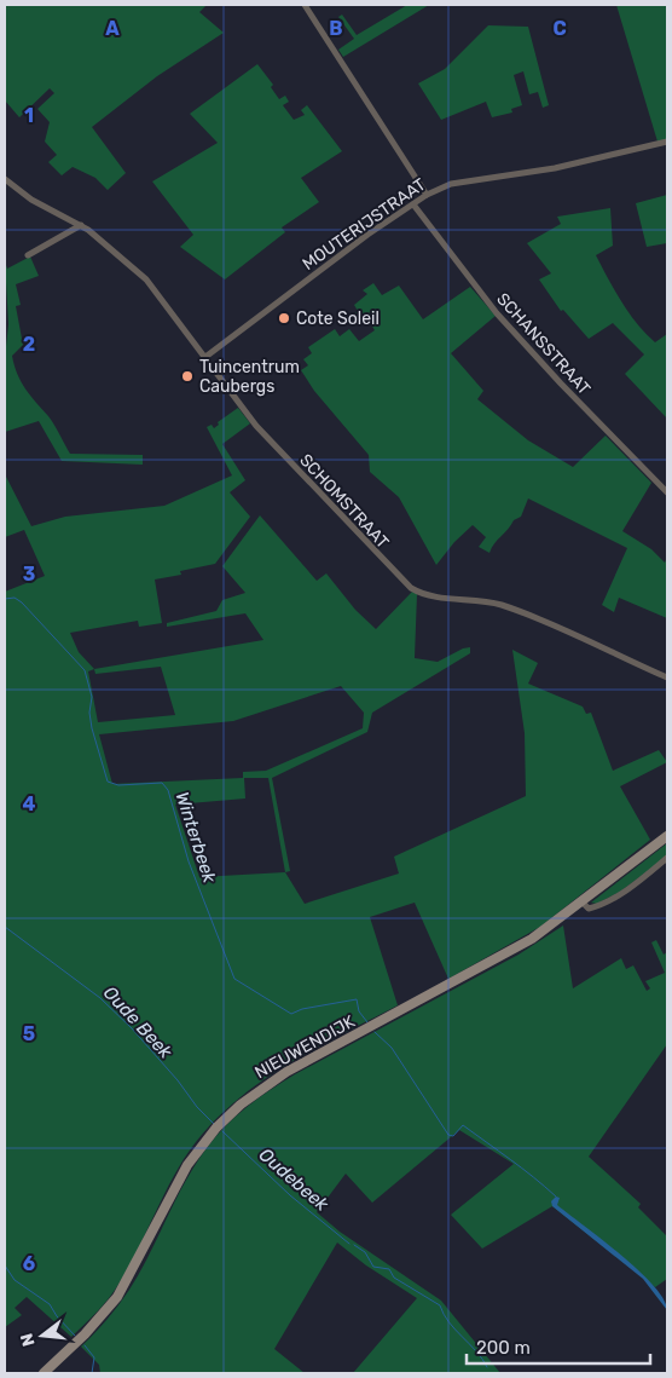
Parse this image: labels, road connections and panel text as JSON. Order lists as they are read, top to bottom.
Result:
{
  "streets": {
    "street": [
      "MOUTERIJSTRAAT",
      "SCHANSSTRAAT",
      "SCHOMSTRAAT",
      "NIEUWENDIJK"
    ]
  },
  "crossings": [
    ["MOUTERIJSTRAAT", "SCHANSSTRAAT"],
    ["MOUTERIJSTRAAT", "SCHOMSTRAAT"]
  ],
  "water": ["Winterbeek", "Oude Beek", "Oudebeek"],
  "places": ["Cote Soleil", "Tuincentrum Caubergs"],
  "scale_bar": "200 m",
  "north": "left",
  "grid": {
    "columns": ["A", "B", "C"],
    "rows": [
      "1",
      "2",
      "3",
      "4",
      "5",
      "6"
    ]
  }
}
